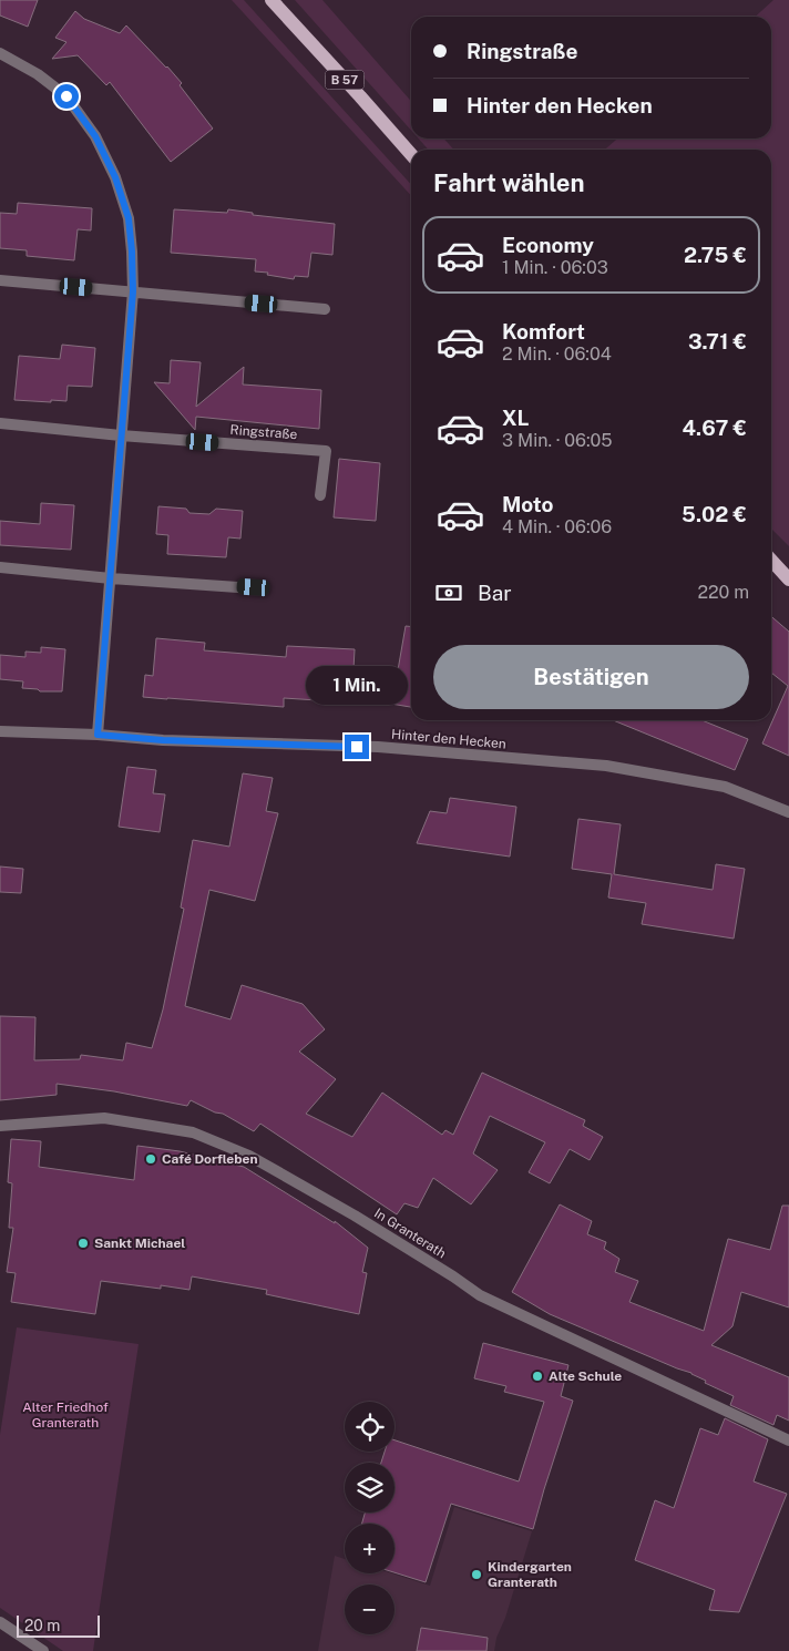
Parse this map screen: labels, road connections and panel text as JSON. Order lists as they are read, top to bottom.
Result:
{
  "streets": {
    "main road": ["B 57"],
    "street": ["Ringstraße", "Hinter den Hecken", "In Granterath"]
  },
  "parks": ["Alter Friedhof Granterath"],
  "places": [
    "Café Dorfleben",
    "Sankt Michael",
    "Alte Schule",
    "Kindergarten Granterath"
  ],
  "scale_bar": "20 m",
  "page": {
    "banner": ["Ringstraße", "Hinter den Hecken"],
    "heading": "Fahrt wählen",
    "list": [
      {
        "name": "Economy",
        "note": "1 Min. · 06:03",
        "value": "2.75 €"
      },
      {
        "name": "Komfort",
        "note": "2 Min. · 06:04",
        "value": "3.71 €"
      },
      {
        "name": "XL",
        "note": "3 Min. · 06:05",
        "value": "4.67 €"
      },
      {
        "name": "Moto",
        "note": "4 Min. · 06:06",
        "value": "5.02 €"
      }
    ],
    "pay": ["Bar", "220 m"],
    "buttons": "Bestätigen",
    "bubble": "1 Min.",
    "map_buttons": ["+", "−"],
    "scale": "20 m"
  }
}
